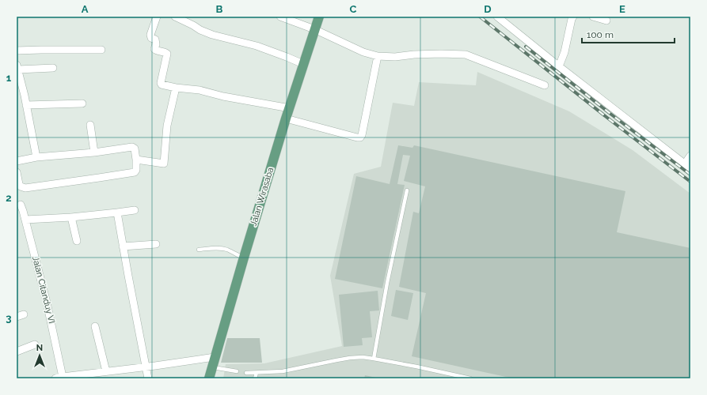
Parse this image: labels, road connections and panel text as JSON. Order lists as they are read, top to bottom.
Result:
{
  "streets": {
    "main road": ["Jalan Wirasaba"],
    "street": ["Jalan Citanduy VI"]
  },
  "scale_bar": "100 m",
  "north": "top",
  "grid": {
    "columns": [
      "A",
      "B",
      "C",
      "D",
      "E"
    ],
    "rows": ["1", "2", "3"]
  }
}
